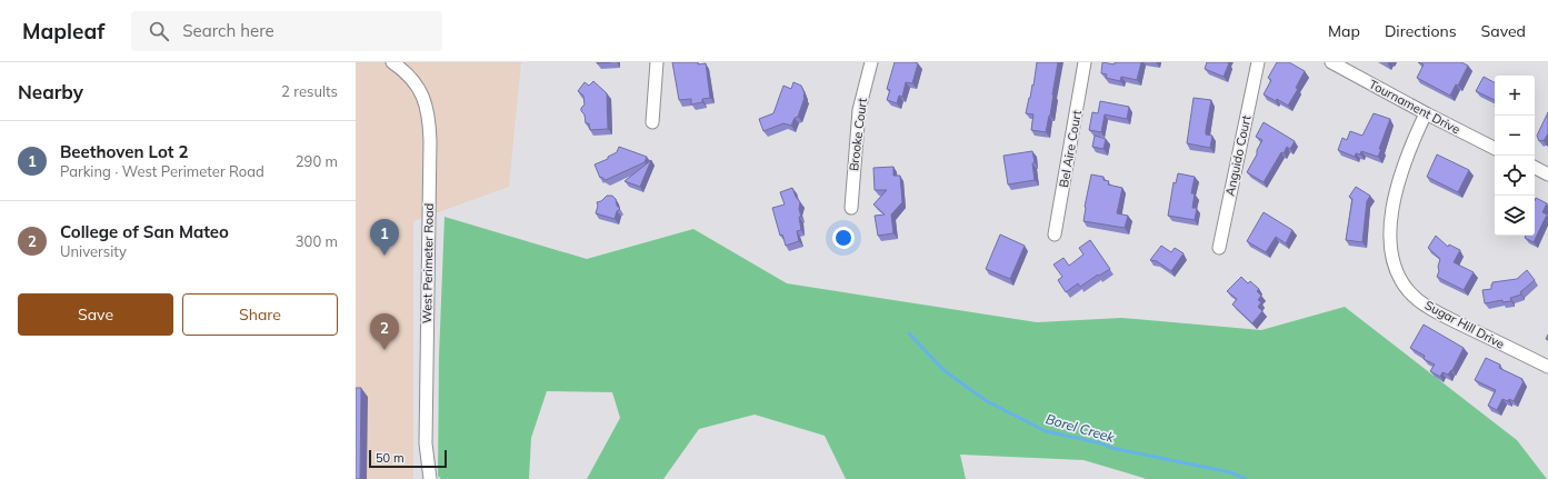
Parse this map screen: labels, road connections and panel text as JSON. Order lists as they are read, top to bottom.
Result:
{
  "streets": {
    "street": [
      "Tournament Drive",
      "Brooke Court",
      "Bel Aire Court",
      "Anguido Court",
      "West Perimeter Road",
      "Sugar Hill Drive"
    ]
  },
  "crossings": [
    ["Tournament Drive", "Sugar Hill Drive"]
  ],
  "water": ["Borel Creek"],
  "scale_bar": "50 m",
  "page": {
    "header": "Mapleaf",
    "search": "Search here",
    "nav": ["Map", "Directions", "Saved"],
    "heading": ["Nearby", "2 results"],
    "map_buttons": ["+", "−"],
    "list": [
      {
        "mark": "1",
        "name": "Beethoven Lot 2",
        "note": "Parking · West Perimeter Road",
        "value": "290 m"
      },
      {
        "mark": "2",
        "name": "College of San Mateo",
        "note": "University",
        "value": "300 m"
      }
    ],
    "pins": ["1", "2"],
    "buttons": ["Save", "Share"],
    "scale": "50 m"
  }
}
